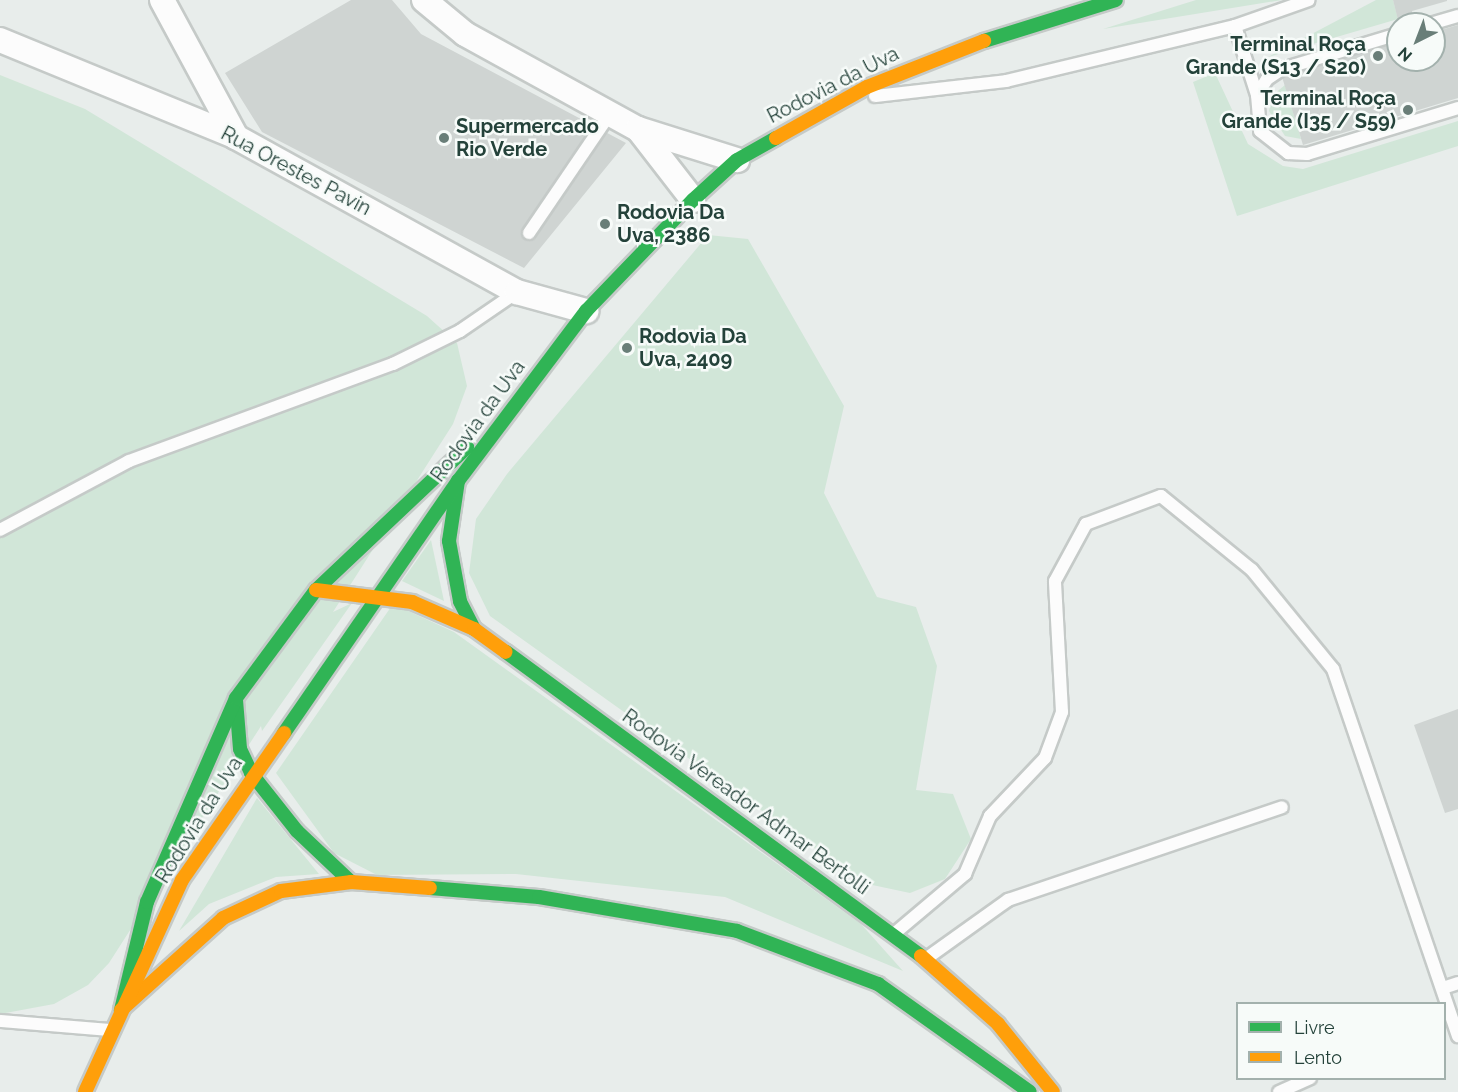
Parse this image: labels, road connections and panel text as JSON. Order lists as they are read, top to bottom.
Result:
{
  "streets": {
    "main road": ["Rodovia da Uva", "Rodovia Vereador Admar Bertolli"],
    "street": ["Rua Orestes Pavin"]
  },
  "crossings": [
    ["Rodovia da Uva", "Rua Orestes Pavin"],
    ["Rodovia da Uva", "Rodovia Vereador Admar Bertolli"]
  ],
  "places": [
    "Terminal Roça Grande (S13 / S20)",
    "Terminal Roça Grande (I35 / S59)",
    "Supermercado Rio Verde",
    "Rodovia Da Uva, 2386",
    "Rodovia Da Uva, 2409"
  ],
  "legend": ["Livre", "Lento"],
  "north": "bottom left"
}
